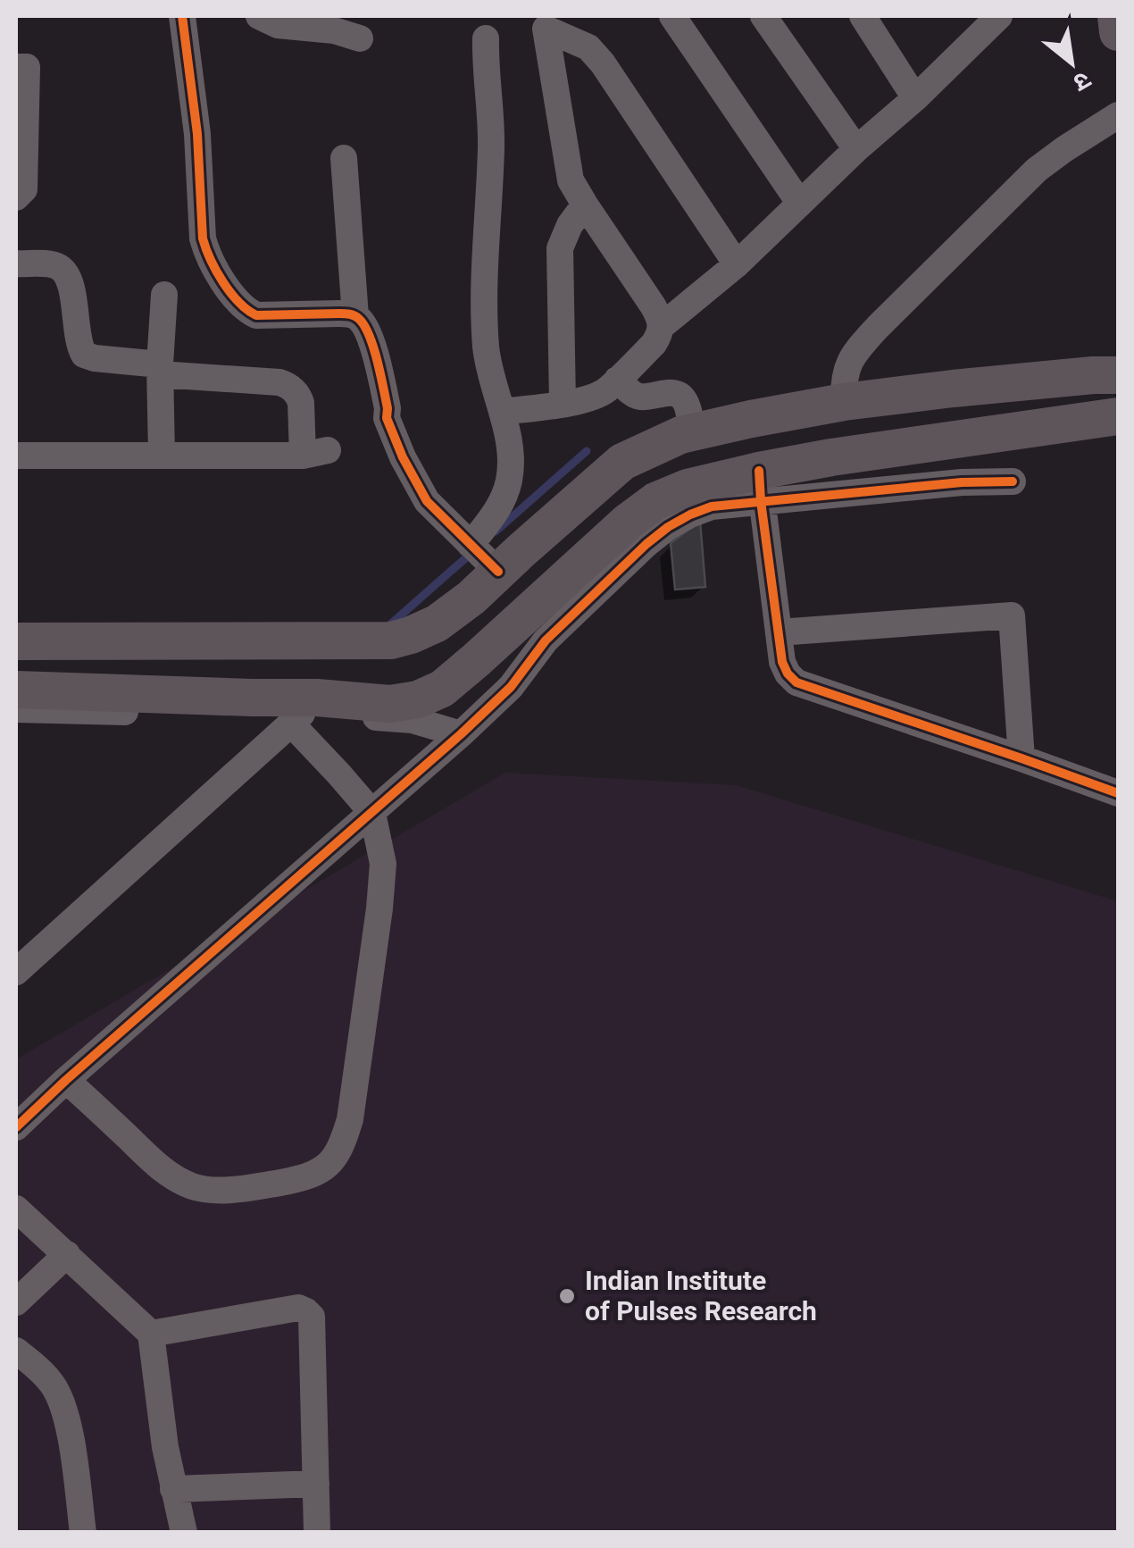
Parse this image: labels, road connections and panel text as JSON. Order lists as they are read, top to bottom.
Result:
{
  "places": ["Indian Institute of Pulses Research"],
  "north": "bottom right"
}
